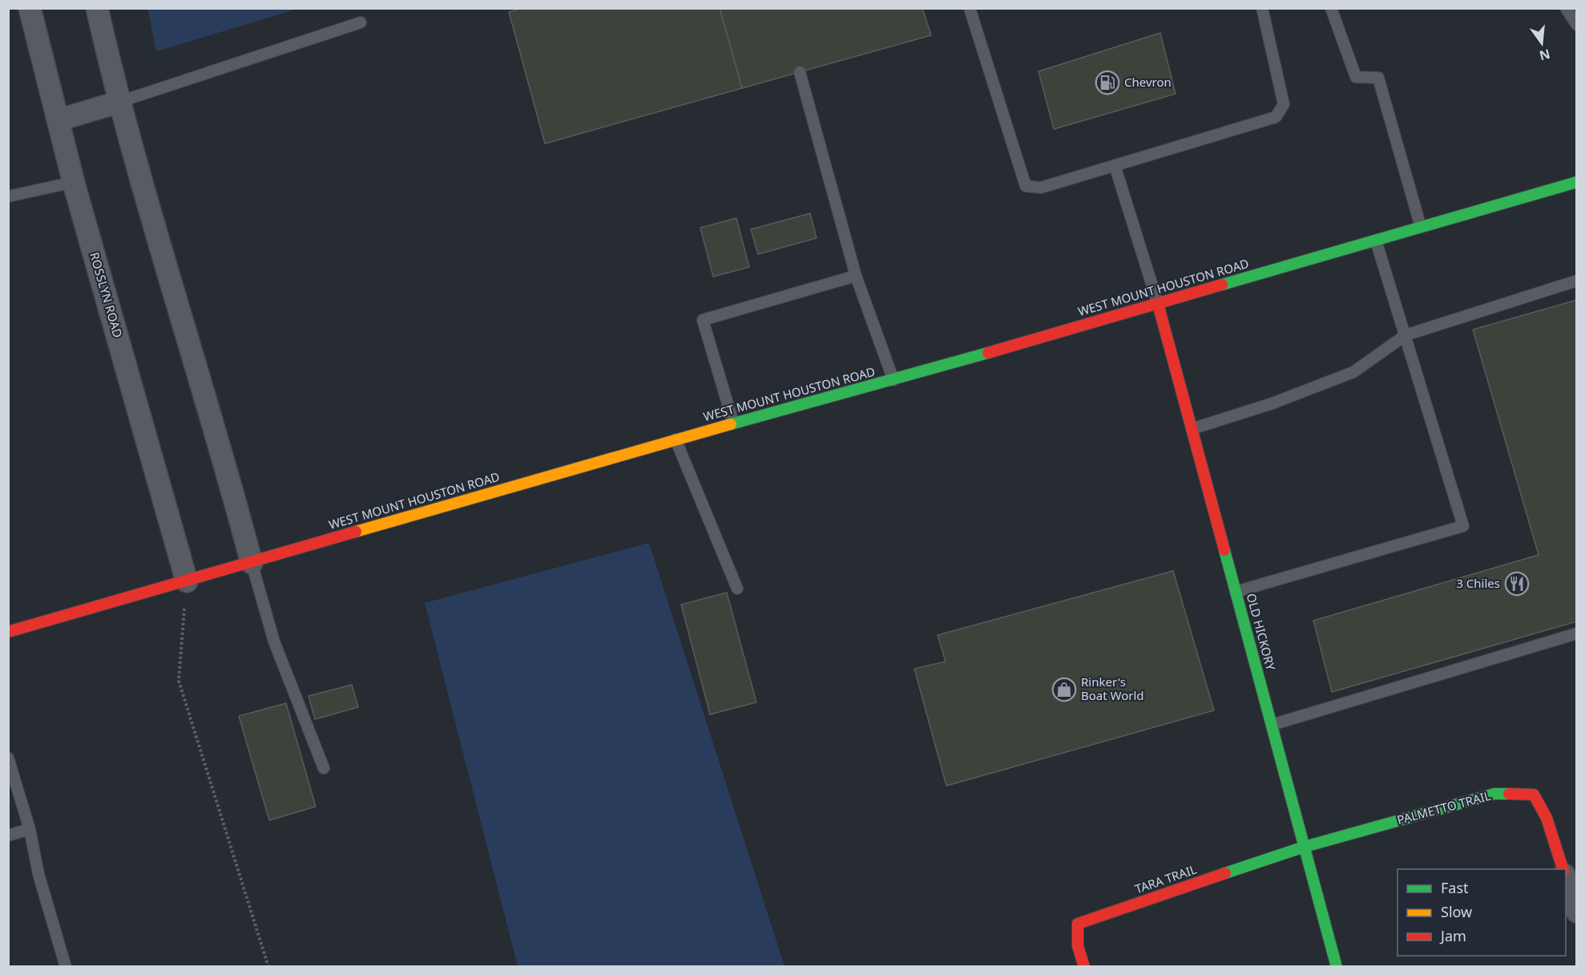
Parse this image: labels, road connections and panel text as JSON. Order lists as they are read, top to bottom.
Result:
{
  "streets": {
    "main road": [
      "WEST MOUNT HOUSTON ROAD",
      "OLD HICKORY",
      "PALMETTO TRAIL",
      "TARA TRAIL"
    ],
    "street": ["ROSSLYN ROAD"]
  },
  "crossings": [
    ["WEST MOUNT HOUSTON ROAD", "ROSSLYN ROAD"],
    ["WEST MOUNT HOUSTON ROAD", "OLD HICKORY"],
    ["OLD HICKORY", "PALMETTO TRAIL"],
    ["OLD HICKORY", "TARA TRAIL"],
    ["PALMETTO TRAIL", "TARA TRAIL"]
  ],
  "places": {
    "fuel station": ["Chevron"],
    "restaurant": ["3 Chiles"],
    "shop": ["Rinker's Boat World"]
  },
  "legend": ["Fast", "Slow", "Jam"],
  "north": "bottom"
}
